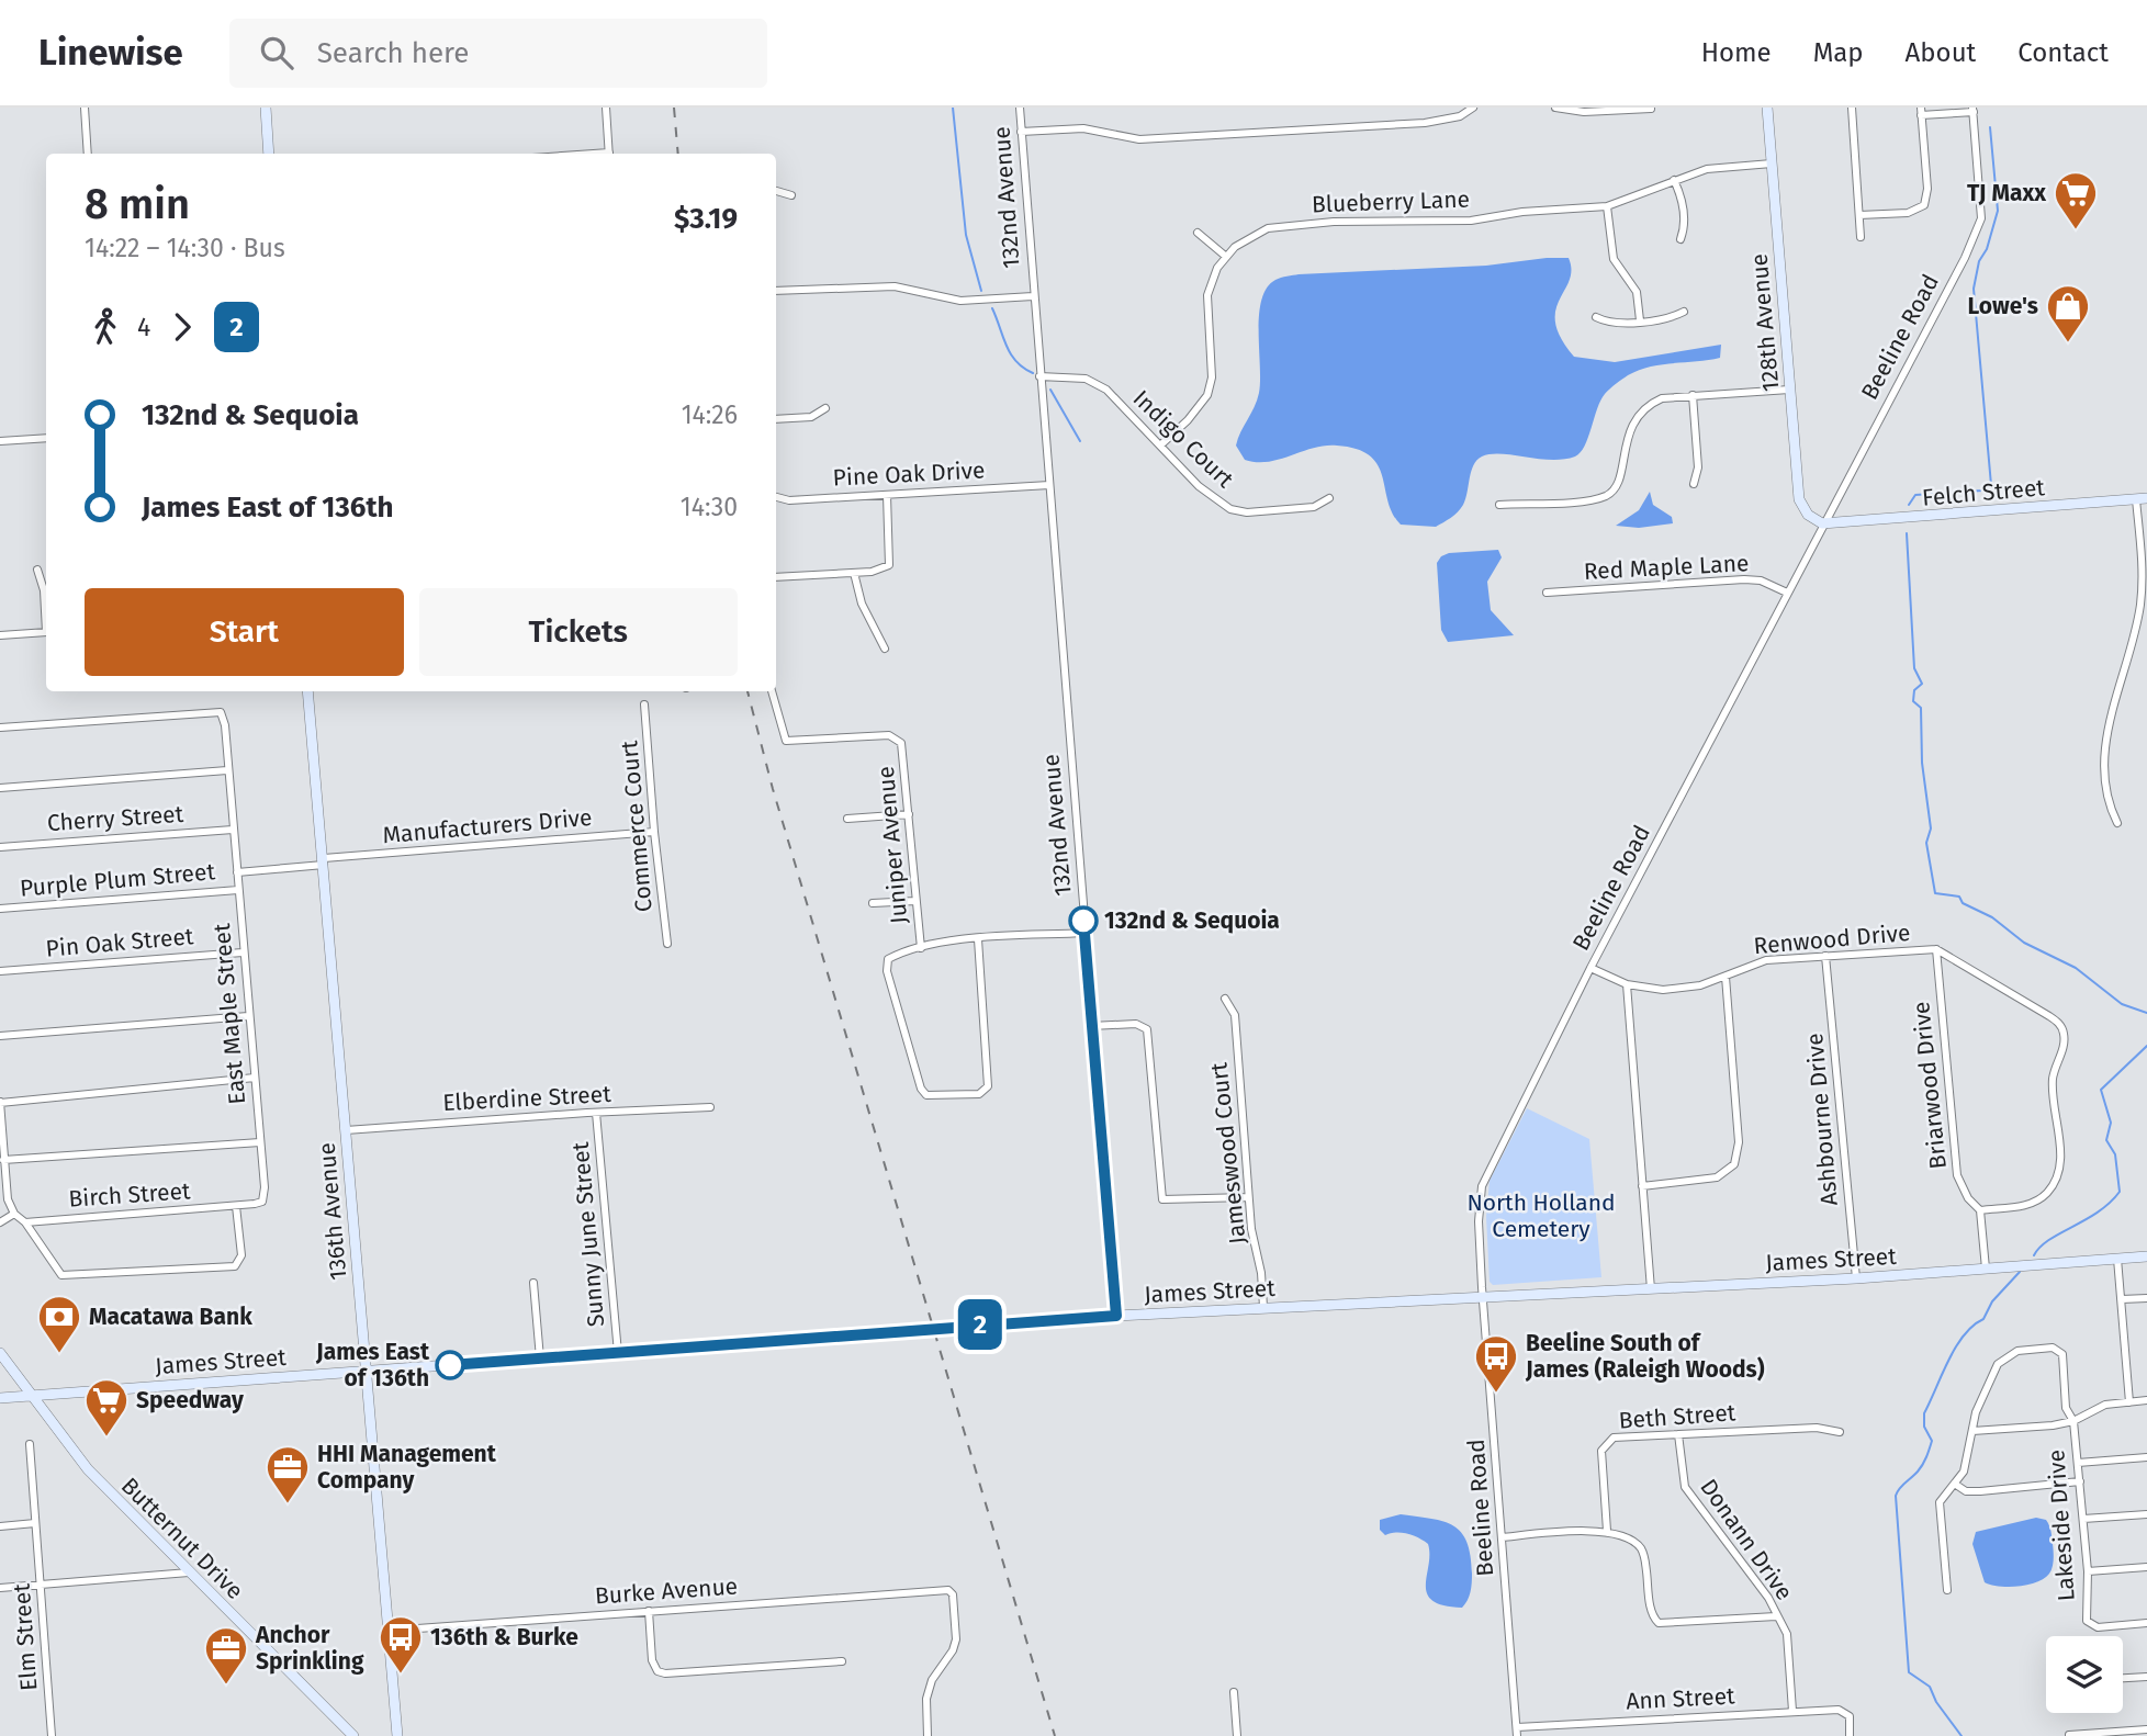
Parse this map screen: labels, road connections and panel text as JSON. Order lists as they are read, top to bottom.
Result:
{
  "streets": {
    "street": [
      "132nd Avenue",
      "Blueberry Lane",
      "128th Avenue",
      "Beeline Road",
      "Indigo Court",
      "Pine Oak Drive",
      "Felch Street",
      "Red Maple Lane",
      "Cherry Street",
      "Manufacturers Drive",
      "Commerce Court",
      "Juniper Avenue",
      "Purple Plum Street",
      "Renwood Drive",
      "Pin Oak Street",
      "East Maple Street",
      "Briarwood Drive",
      "Elberdine Street",
      "Ashbourne Drive",
      "Jameswood Court",
      "Birch Street",
      "136th Avenue",
      "Sunny June Street",
      "James Street",
      "Beth Street",
      "Lakeside Drive",
      "Butternut Drive",
      "Donann Drive",
      "Burke Avenue",
      "Elm Street",
      "Ann Street"
    ]
  },
  "crossings": [
    ["132nd Avenue", "Indigo Court"],
    ["132nd Avenue", "Pine Oak Drive"],
    ["132nd Avenue", "James Street"],
    ["Blueberry Lane", "128th Avenue"],
    ["128th Avenue", "Beeline Road"],
    ["128th Avenue", "Felch Street"],
    ["Beeline Road", "Felch Street"],
    ["Beeline Road", "Red Maple Lane"],
    ["Beeline Road", "Renwood Drive"],
    ["Beeline Road", "James Street"],
    ["Beeline Road", "Ann Street"],
    ["Cherry Street", "East Maple Street"],
    ["Manufacturers Drive", "Commerce Court"],
    ["Manufacturers Drive", "East Maple Street"],
    ["Manufacturers Drive", "136th Avenue"],
    ["Purple Plum Street", "East Maple Street"],
    ["Renwood Drive", "Briarwood Drive"],
    ["Renwood Drive", "Ashbourne Drive"],
    ["Pin Oak Street", "East Maple Street"],
    ["East Maple Street", "Birch Street"],
    ["Elberdine Street", "136th Avenue"],
    ["Elberdine Street", "Sunny June Street"],
    ["Ashbourne Drive", "James Street"],
    ["Jameswood Court", "James Street"],
    ["136th Avenue", "James Street"],
    ["136th Avenue", "Burke Avenue"],
    ["Sunny June Street", "James Street"],
    ["James Street", "Butternut Drive"],
    ["Beth Street", "Donann Drive"],
    ["Donann Drive", "Ann Street"]
  ],
  "parks": ["North Holland Cemetery"],
  "places": {
    "supermarket": ["TJ Maxx", "Speedway"],
    "shop": ["Lowe's"],
    "other": ["132nd & Sequoia", "James East of 136th"],
    "bank": ["Macatawa Bank"],
    "bus stop": ["Beeline South of James (Raleigh Woods)", "136th & Burke"],
    "office": ["HHI Management Company", "Anchor Sprinkling"]
  },
  "lines": ["bus line 2"],
  "page": {
    "header": "Linewise",
    "search": "Search here",
    "nav": [
      "Home",
      "Map",
      "About",
      "Contact"
    ],
    "on_map": "2",
    "heading": ["8 min", "14:22 – 14:30 · Bus", "$3.19"],
    "legs": ["4", "2"],
    "list": [
      {
        "name": "132nd & Sequoia",
        "value": "14:26"
      },
      {
        "name": "James East of 136th",
        "value": "14:30"
      }
    ],
    "buttons": ["Start", "Tickets"]
  }
}
